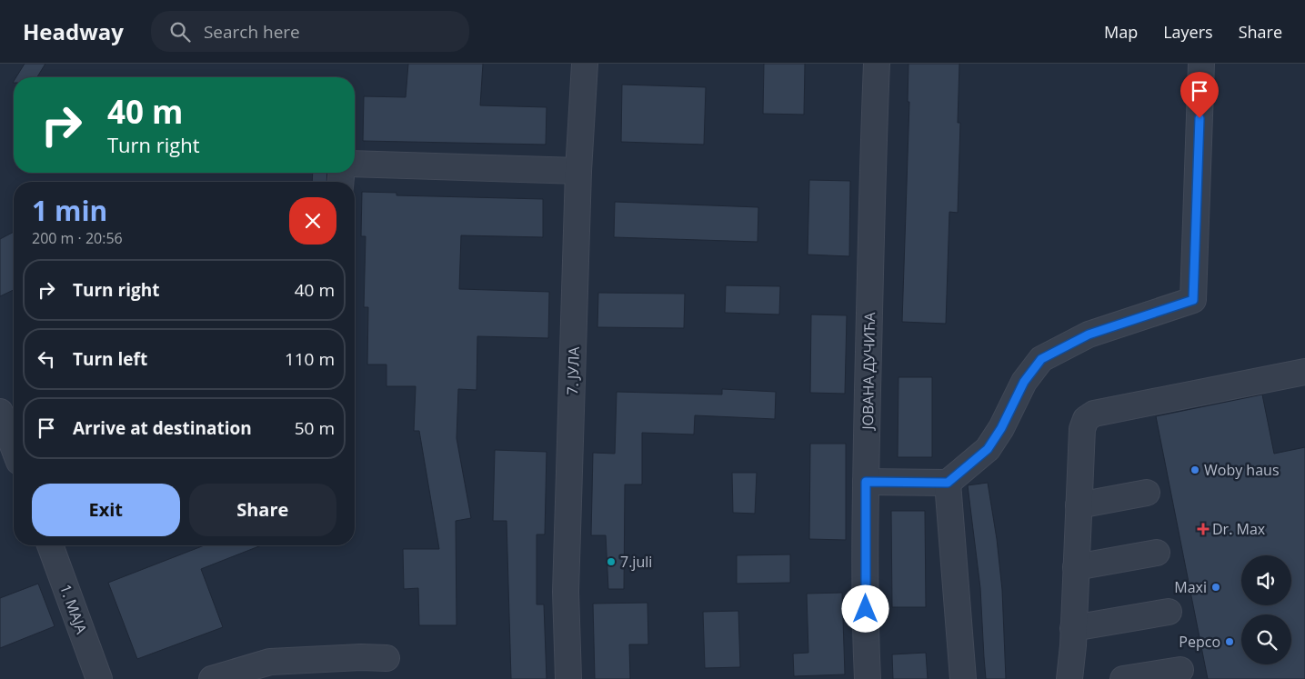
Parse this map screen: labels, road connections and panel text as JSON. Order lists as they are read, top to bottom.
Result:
{
  "streets": {
    "street": ["7. ЈУЛА", "ЈОВАНА ДУЧИЋА", "1. МАЈА"]
  },
  "places": {
    "other": [
      "Woby haus",
      "7.juli",
      "Maxi",
      "Pepco"
    ],
    "health": ["Dr. Max"]
  },
  "page": {
    "header": "Headway",
    "search": "Search here",
    "nav": ["Map", "Layers", "Share"],
    "turn": ["40 m", "Turn right"],
    "heading": ["1 min", "200 m · 20:56"],
    "list": [
      {
        "name": "Turn right",
        "value": "40 m"
      },
      {
        "name": "Turn left",
        "value": "110 m"
      },
      {
        "name": "Arrive at destination",
        "value": "50 m"
      }
    ],
    "buttons": ["Exit", "Share"]
  }
}
